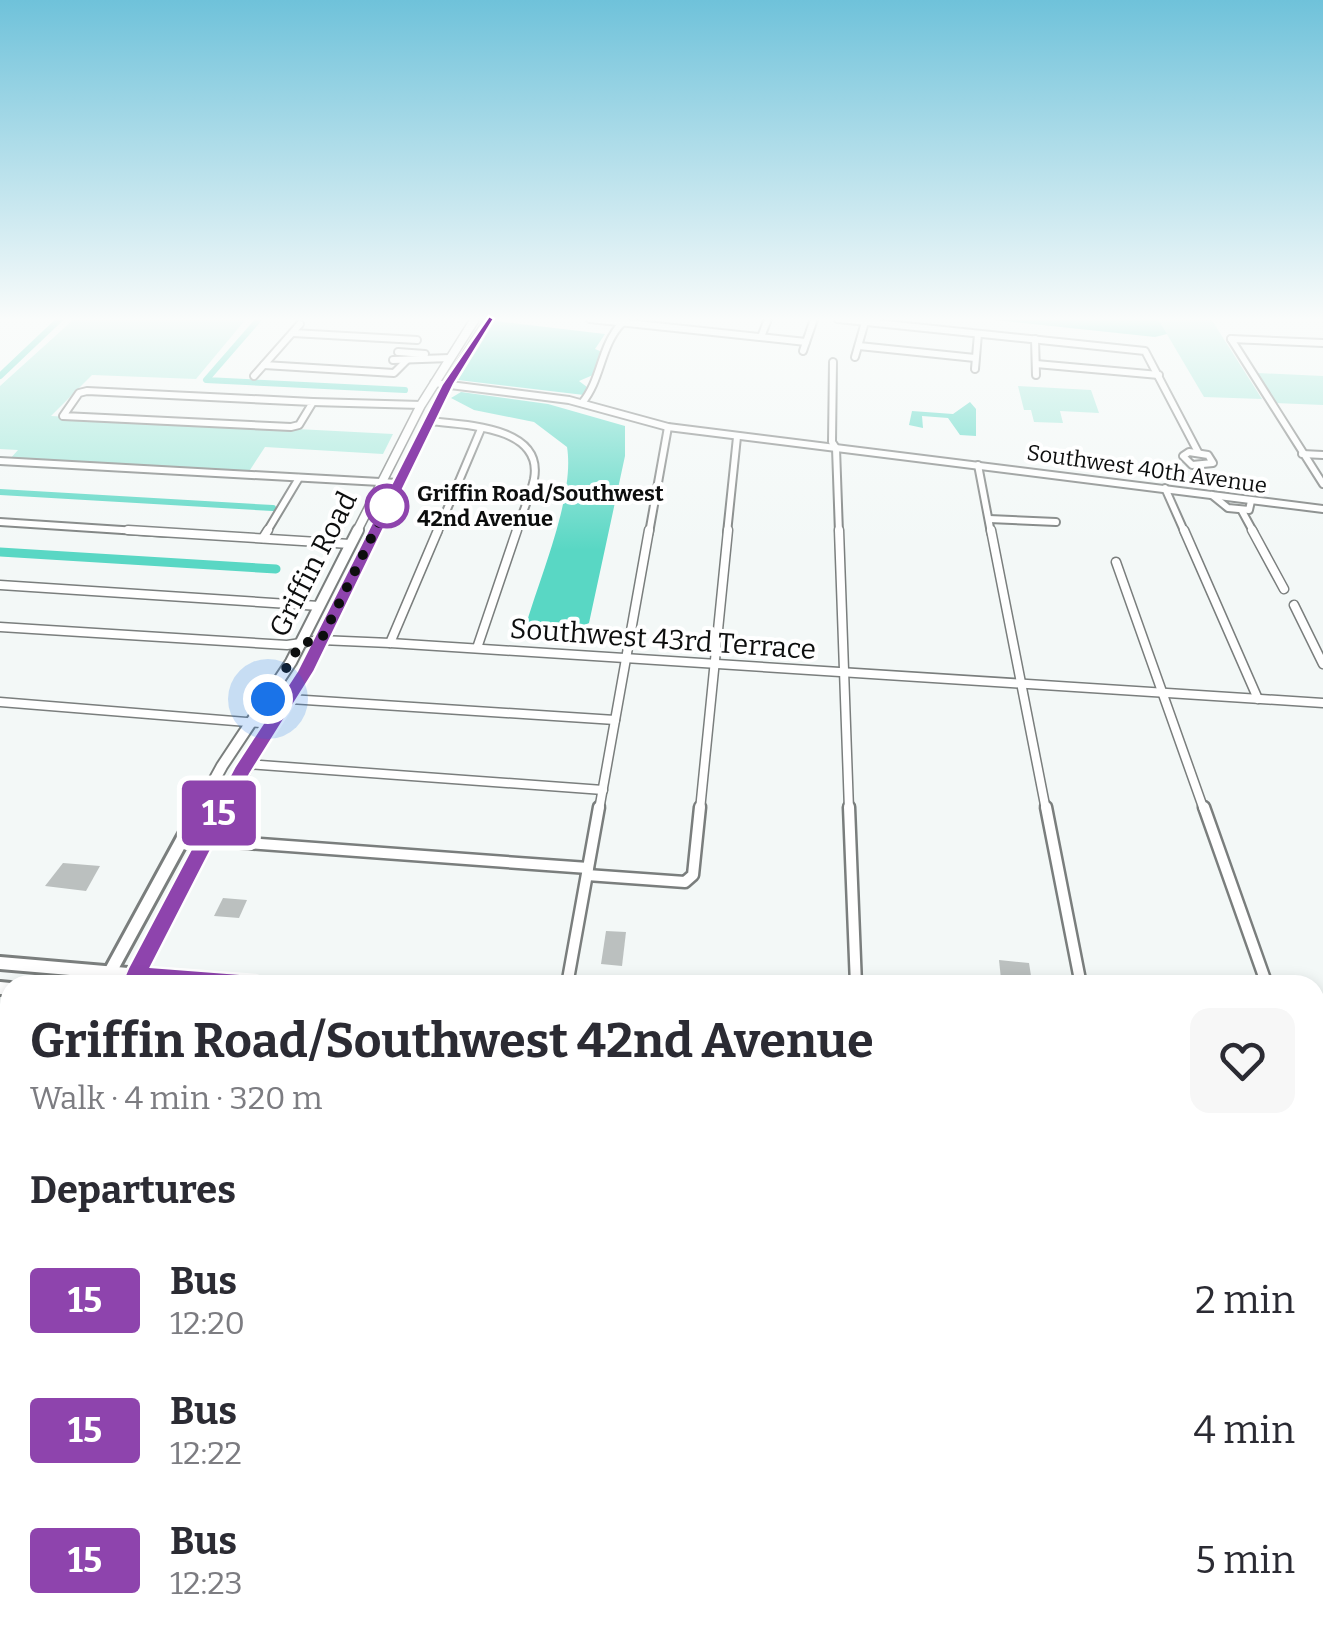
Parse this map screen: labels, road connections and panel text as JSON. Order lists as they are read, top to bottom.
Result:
{
  "streets": {
    "main road": ["Griffin Road"],
    "street": ["Southwest 40th Avenue", "Southwest 43rd Terrace"]
  },
  "crossings": [
    ["Griffin Road", "Southwest 43rd Terrace"]
  ],
  "places": ["Griffin Road/Southwest 42nd Avenue"],
  "lines": ["bus line 15"],
  "page": {
    "on_map": "15",
    "heading": [
      ["Griffin Road/Southwest 42nd Avenue", "Walk · 4 min · 320 m"],
      "Departures"
    ],
    "list": [
      {
        "mark": "15",
        "name": "Bus",
        "note": "12:20",
        "value": "2 min"
      },
      {
        "mark": "15",
        "name": "Bus",
        "note": "12:22",
        "value": "4 min"
      },
      {
        "mark": "15",
        "name": "Bus",
        "note": "12:23",
        "value": "5 min"
      }
    ]
  }
}
